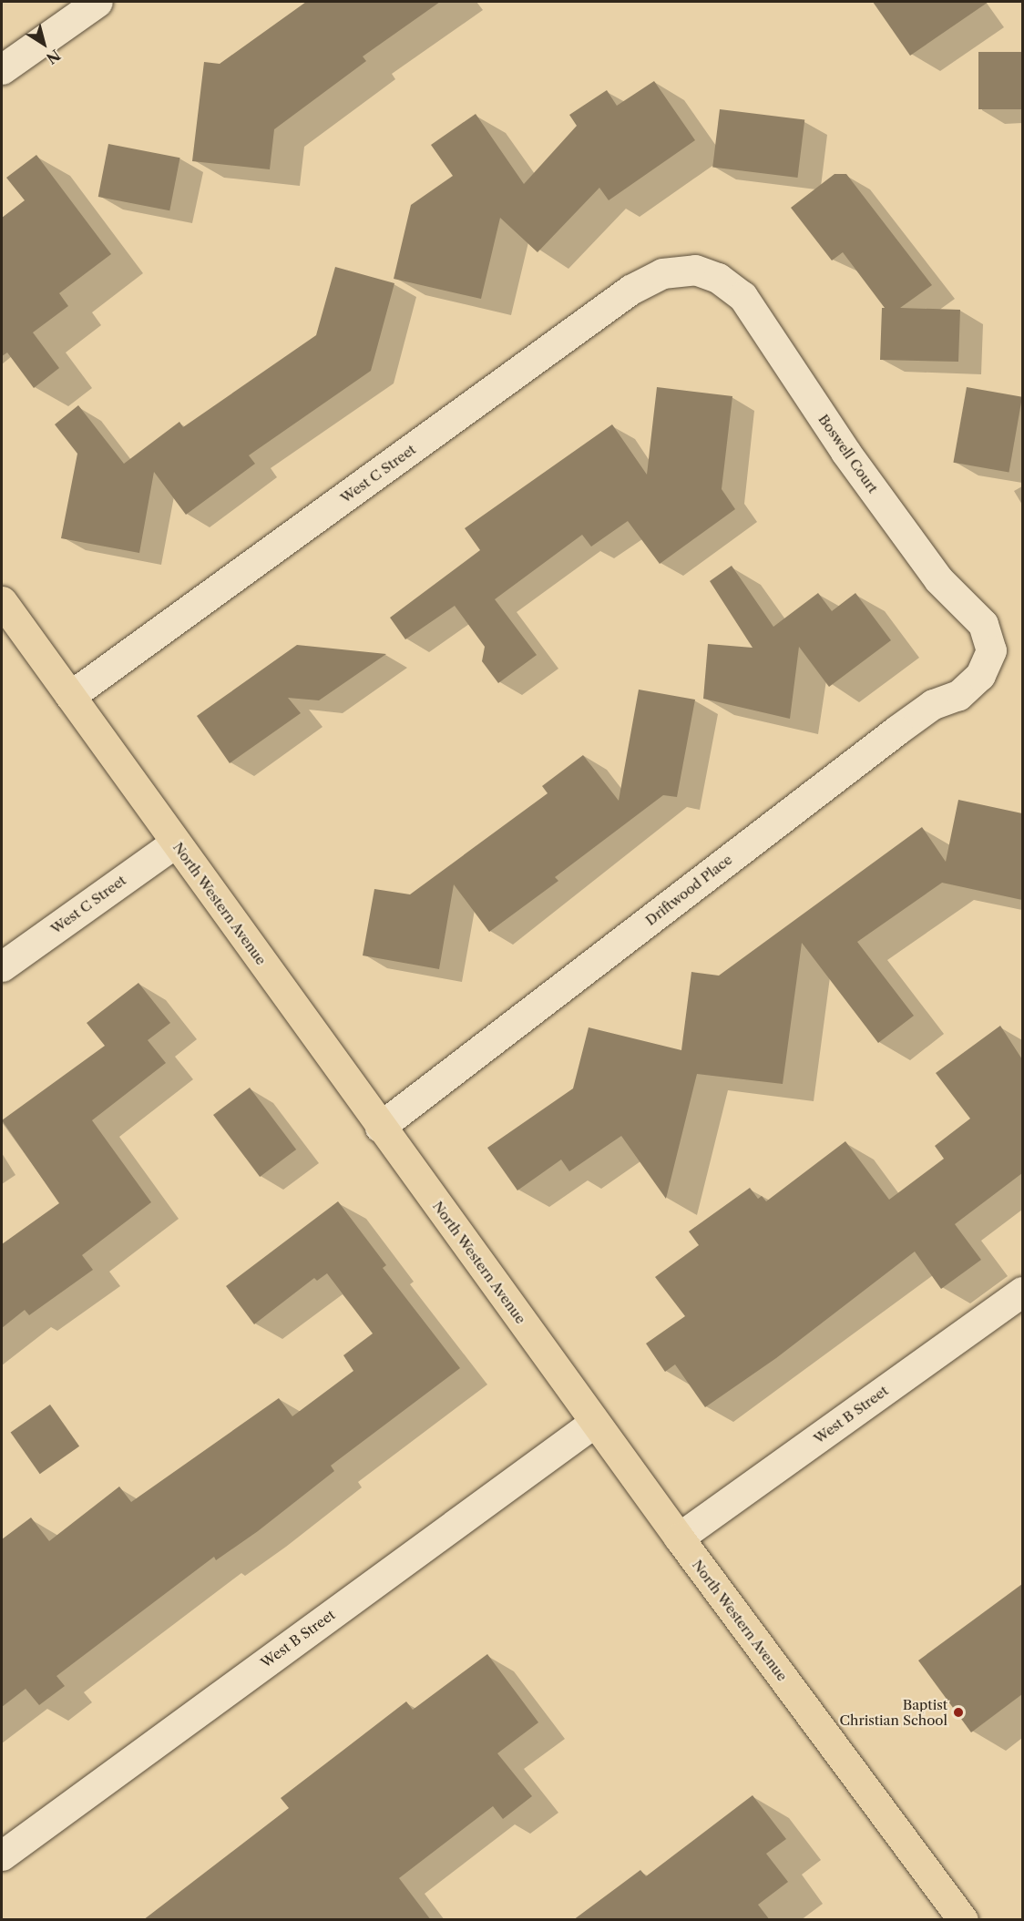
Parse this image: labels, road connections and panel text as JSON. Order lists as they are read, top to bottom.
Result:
{
  "streets": {
    "main road": ["North Western Avenue"],
    "street": [
      "Boswell Court",
      "West C Street",
      "Driftwood Place",
      "West B Street"
    ]
  },
  "crossings": [
    ["Boswell Court", "West C Street"],
    ["Boswell Court", "Driftwood Place"],
    ["West C Street", "North Western Avenue"],
    ["Driftwood Place", "North Western Avenue"],
    ["North Western Avenue", "West B Street"]
  ],
  "places": ["Baptist Christian School"],
  "north": "bottom right"
}
